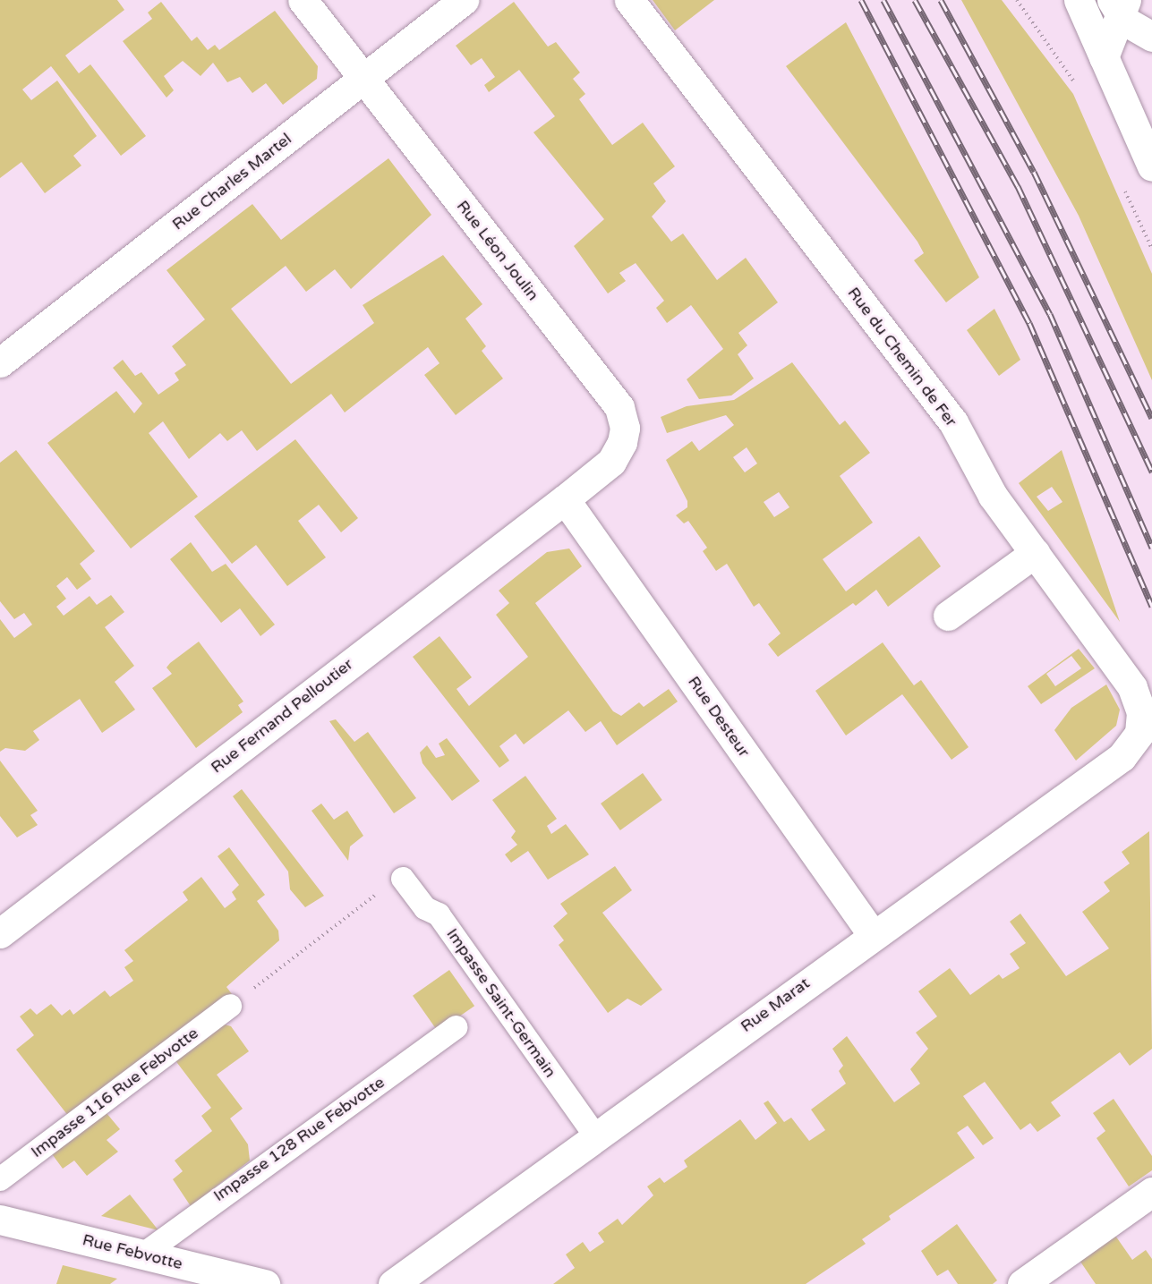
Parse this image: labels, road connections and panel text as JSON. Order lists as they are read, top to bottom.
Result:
{
  "streets": {
    "street": [
      "Rue Charles Martel",
      "Rue Léon Joulin",
      "Rue du Chemin de Fer",
      "Rue Fernand Pelloutier",
      "Rue Desteur",
      "Rue Marat",
      "Rue Febvotte"
    ],
    "lane": ["Impasse Saint-Germain", "Impasse 116 Rue Febvotte", "Impasse 128 Rue Febvotte"]
  },
  "crossings": [
    ["Rue Charles Martel", "Rue Léon Joulin"],
    ["Rue Léon Joulin", "Rue Fernand Pelloutier"],
    ["Rue Léon Joulin", "Rue Desteur"],
    ["Rue du Chemin de Fer", "Rue Marat"],
    ["Rue Fernand Pelloutier", "Rue Desteur"],
    ["Rue Desteur", "Rue Marat"],
    ["Impasse Saint-Germain", "Rue Marat"],
    ["Impasse 128 Rue Febvotte", "Rue Febvotte"]
  ]
}
